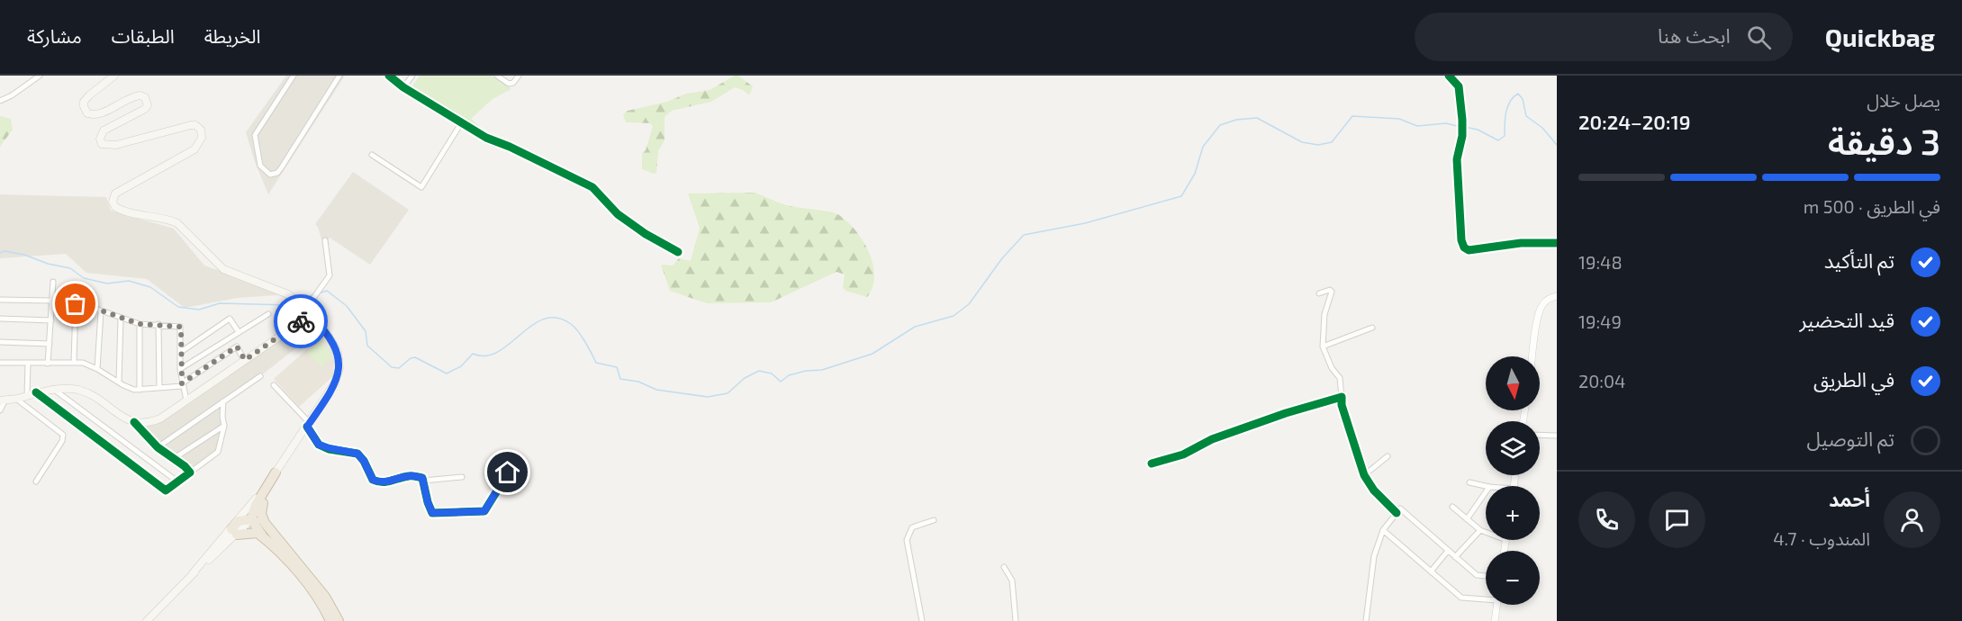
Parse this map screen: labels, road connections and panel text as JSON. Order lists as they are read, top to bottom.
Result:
{
  "north": "bottom",
  "page": {
    "header": "Quickbag",
    "search": "ابحث هنا",
    "nav": ["الخريطة", "الطبقات", "مشاركة"],
    "heading": ["3 دقيقة", "يصل خلال", "20:19–20:24"],
    "panel": ["أحمد", "المندوب · 4.7"],
    "bar": "في الطريق · 500 m",
    "list": [
      ["تم التأكيد", "19:48"],
      ["قيد التحضير", "19:49"],
      ["في الطريق", "20:04"],
      "تم التوصيل"
    ],
    "map_buttons": ["+", "−"]
  }
}
